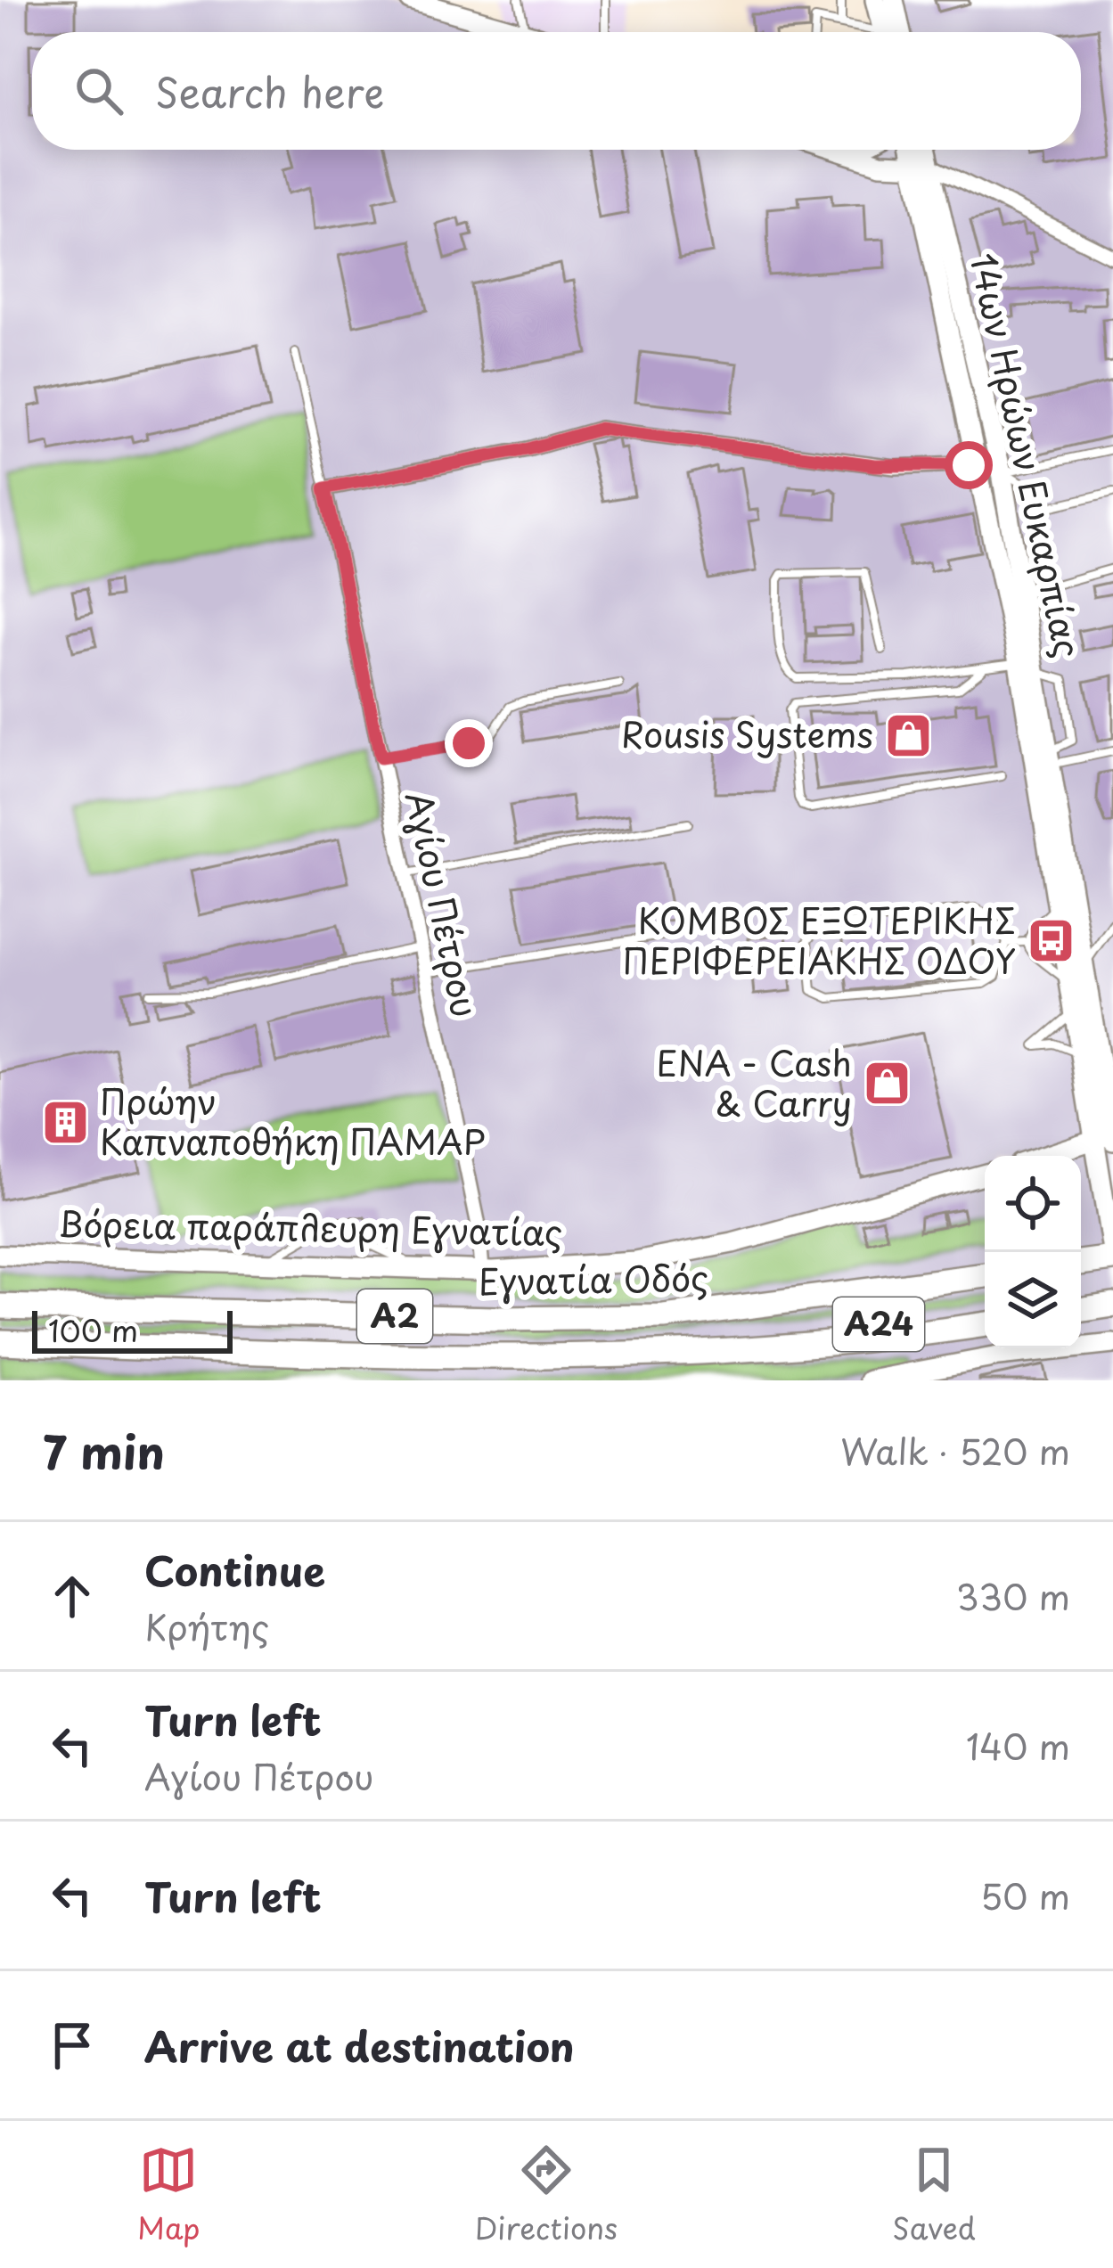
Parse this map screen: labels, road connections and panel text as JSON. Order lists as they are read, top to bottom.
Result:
{
  "streets": {
    "highway": ["Εγνατία Οδός", "Α2", "Α24"],
    "main road": ["14ων Ηρώων Ευκαρπίας", "Βόρεια παράπλευρη Εγνατίας"],
    "street": ["Αγίου Πέτρου"]
  },
  "crossings": [
    ["Αγίου Πέτρου", "Βόρεια παράπλευρη Εγνατίας"],
    ["Εγνατία Οδός", "Α2"],
    ["Εγνατία Οδός", "Α24"],
    ["Α2", "Α24"]
  ],
  "places": {
    "shop": ["Rousis Systems", "ENA - Cash & Carry"],
    "bus stop": ["ΚΟΜΒΟΣ ΕΞΩΤΕΡΙΚΗΣ ΠΕΡΙΦΕΡΕΙΑΚΗΣ ΟΔΟΥ"],
    "building": ["Πρώην Καπναποθήκη ΠΑΜΑΡ"]
  },
  "scale_bar": "100 m",
  "page": {
    "search": "Search here",
    "scale": "100 m",
    "heading": ["7 min", "Walk · 520 m"],
    "list": [
      ["Continue", "Κρήτης", "330 m"],
      ["Turn left", "Αγίου Πέτρου", "140 m"],
      ["Turn left", "50 m"],
      "Arrive at destination"
    ],
    "nav": ["Map", "Directions", "Saved"]
  }
}
